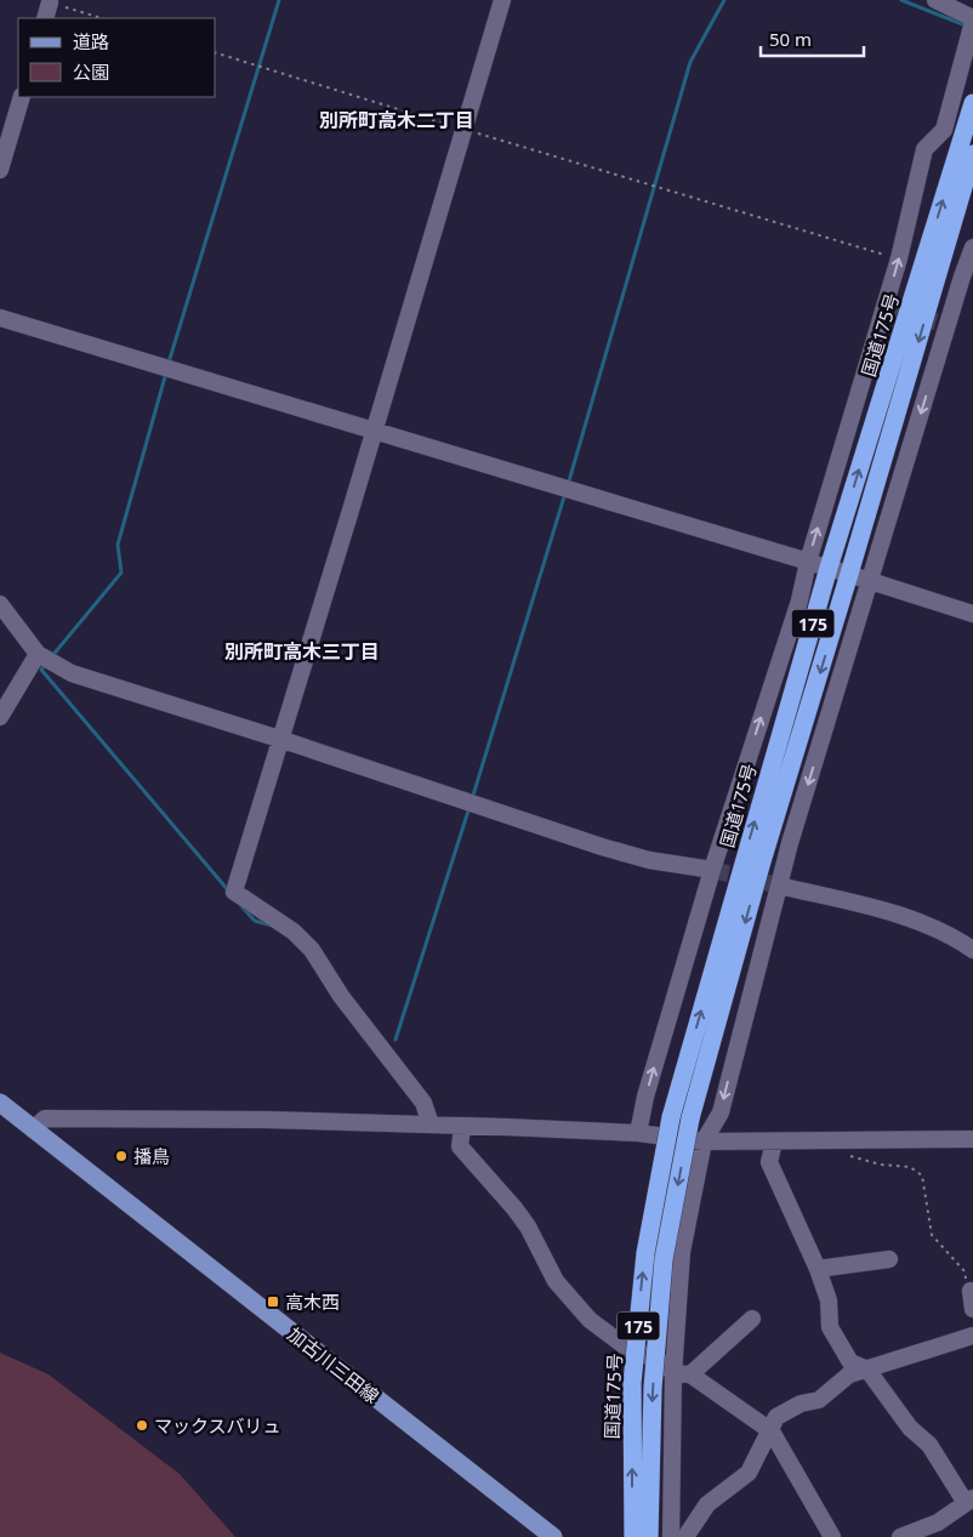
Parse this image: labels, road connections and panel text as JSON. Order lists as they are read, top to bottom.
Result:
{
  "streets": {
    "highway": ["国道175号", "175"],
    "main road": ["加古川三田線"]
  },
  "districts": ["別所町高木二丁目", "別所町高木三丁目"],
  "places": {
    "other": ["播鳥", "マックスバリュ"],
    "transit": ["高木西"]
  },
  "legend": ["道路", "公園"],
  "scale_bar": "50 m"
}
